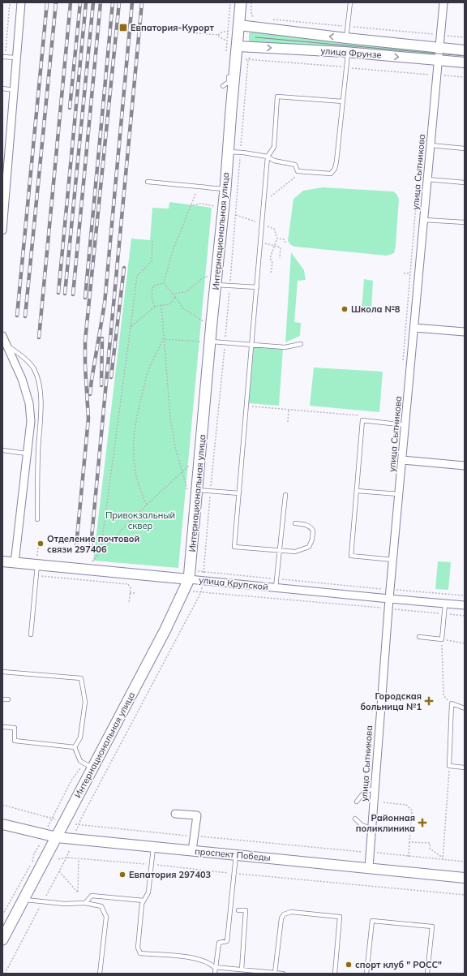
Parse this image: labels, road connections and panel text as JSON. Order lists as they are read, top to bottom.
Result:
{
  "streets": {
    "main road": ["Интернациональная улица"],
    "street": [
      "улица Фрунзе",
      "улица Сытникова",
      "улица Крупской",
      "проспект Победы"
    ]
  },
  "crossings": [
    ["улица Фрунзе", "улица Сытникова"],
    ["улица Фрунзе", "Интернациональная улица"],
    ["улица Сытникова", "улица Крупской"],
    ["улица Сытникова", "проспект Победы"],
    ["Интернациональная улица", "улица Крупской"],
    ["Интернациональная улица", "проспект Победы"]
  ],
  "parks": ["Привокзальный сквер"],
  "places": {
    "transit": ["Евпатория-Курорт"],
    "other": [
      "Школа №8",
      "Отделение почтовой связи 297406",
      "Евпатория 297403",
      "спорт клуб \" РОСС\""
    ],
    "health": ["Городская больница №1", "Районная поликлиника"]
  }
}
